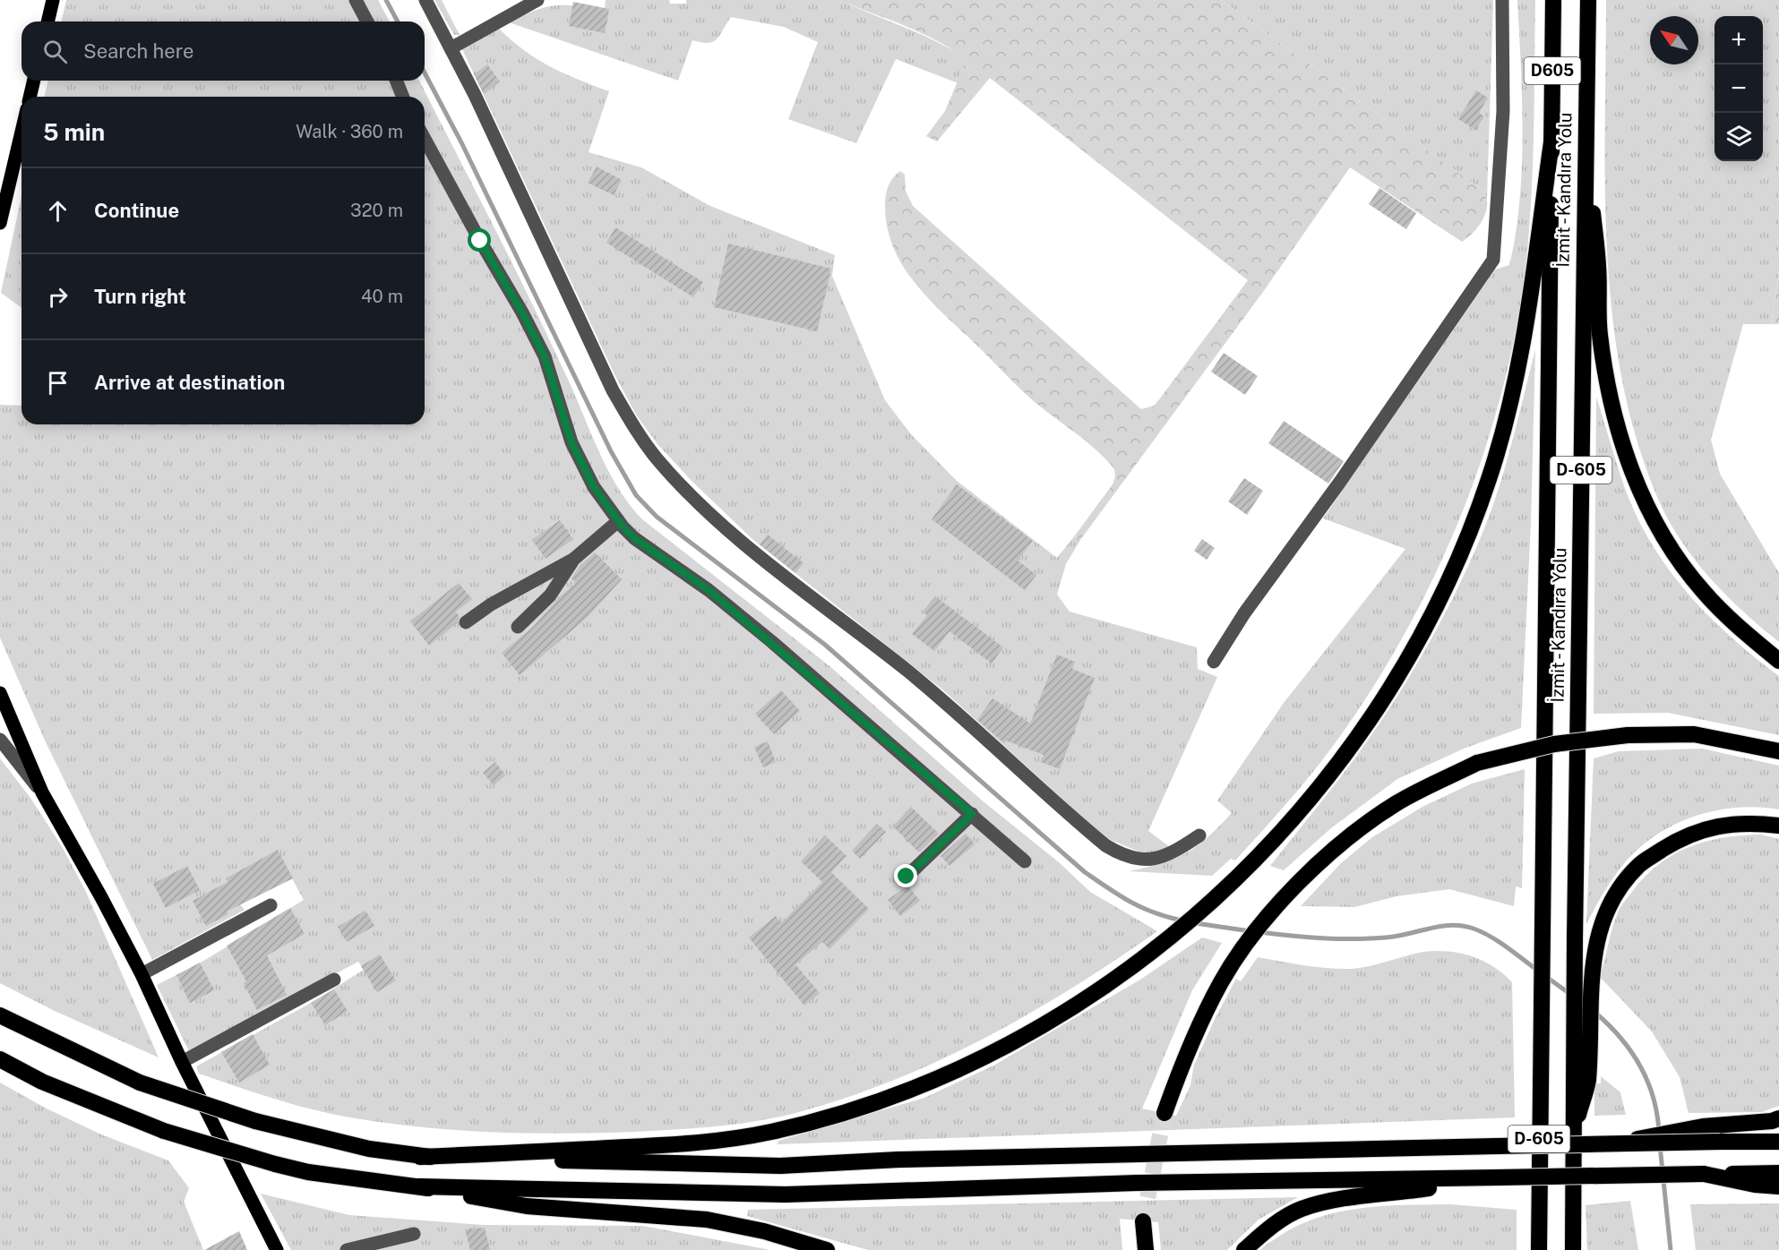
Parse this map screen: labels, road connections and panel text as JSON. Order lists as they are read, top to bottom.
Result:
{
  "streets": {
    "highway": ["D605", "İzmit - Kandıra Yolu", "D-605"]
  },
  "north": "top left",
  "page": {
    "map_buttons": ["+", "−"],
    "search": "Search here",
    "heading": ["5 min", "Walk · 360 m"],
    "list": [
      ["Continue", "320 m"],
      ["Turn right", "40 m"],
      "Arrive at destination"
    ]
  }
}
